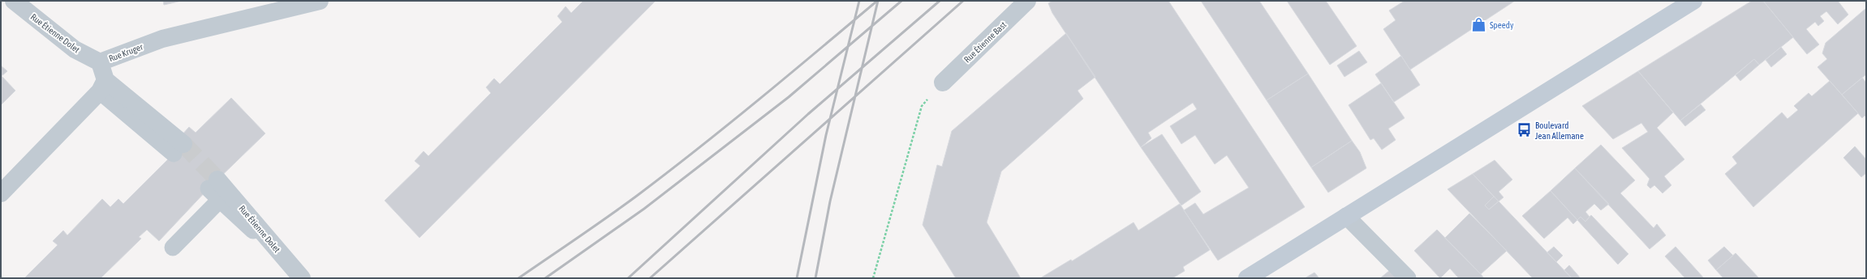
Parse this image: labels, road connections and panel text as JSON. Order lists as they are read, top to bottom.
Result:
{
  "streets": {
    "street": ["Rue Étienne Dolet", "Rue Étienne Bast", "Rue Kruger"]
  },
  "crossings": [
    ["Rue Étienne Dolet", "Rue Kruger"]
  ],
  "places": {
    "shop": ["Speedy"],
    "bus stop": ["Boulevard Jean Allemane"]
  }
}
